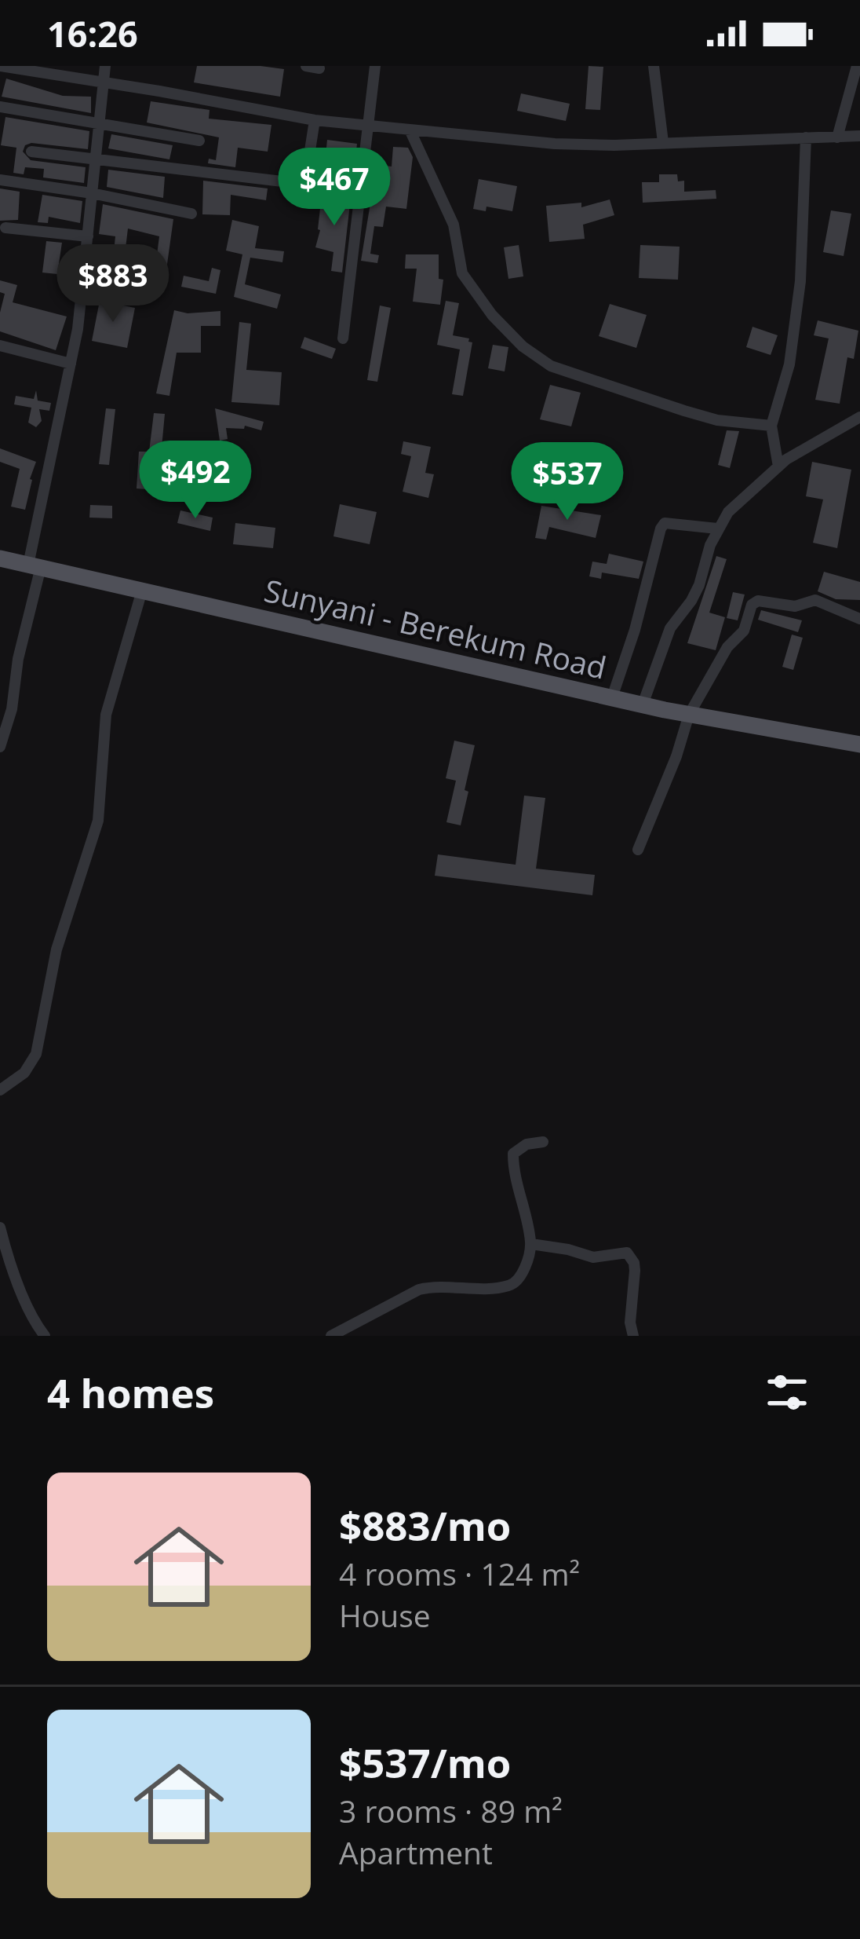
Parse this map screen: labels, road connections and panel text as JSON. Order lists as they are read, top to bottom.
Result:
{
  "streets": {
    "main road": ["Sunyani - Berekum Road"]
  },
  "page": {
    "status": "16:26",
    "price": [
      "$467",
      "$883",
      "$492",
      "$537"
    ],
    "heading": "4 homes",
    "list": [
      {
        "name": "$883/mo",
        "note": "4 rooms · 124 m² · House"
      },
      {
        "name": "$537/mo",
        "note": "3 rooms · 89 m² · Apartment"
      }
    ]
  }
}
